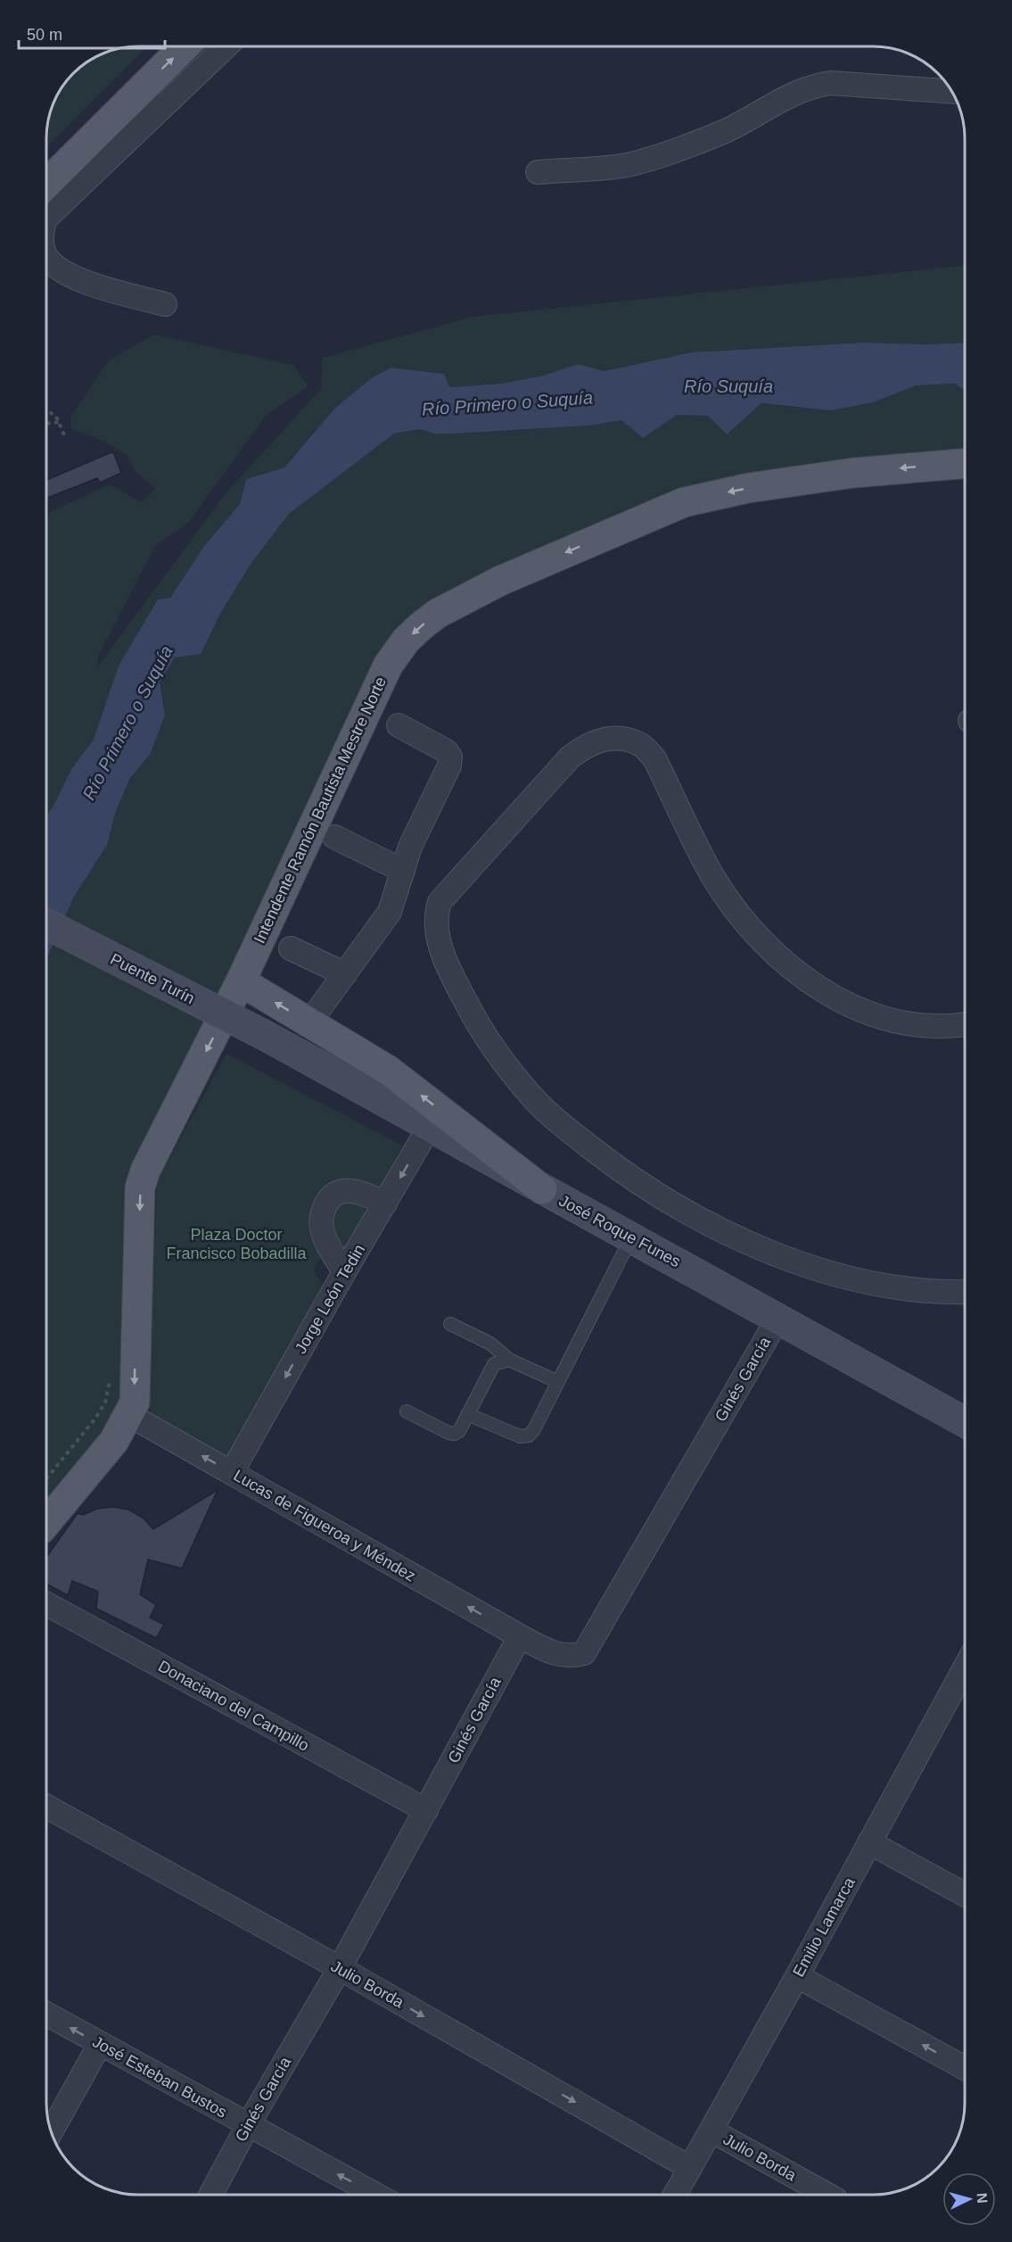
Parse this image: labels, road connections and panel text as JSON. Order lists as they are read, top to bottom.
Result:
{
  "streets": {
    "main road": ["Intendente Ramón Bautista Mestre Norte", "Puente Turín", "José Roque Funes"],
    "street": [
      "Jorge León Tedin",
      "Ginés García",
      "Lucas de Figueroa y Méndez",
      "Donaciano del Campillo",
      "Emilio Lamarca",
      "Julio Borda",
      "José Esteban Bustos"
    ]
  },
  "crossings": [
    ["Intendente Ramón Bautista Mestre Norte", "Lucas de Figueroa y Méndez"],
    ["Puente Turín", "José Roque Funes"],
    ["José Roque Funes", "Jorge León Tedin"],
    ["José Roque Funes", "Ginés García"],
    ["Jorge León Tedin", "Lucas de Figueroa y Méndez"],
    ["Ginés García", "Lucas de Figueroa y Méndez"],
    ["Ginés García", "Donaciano del Campillo"],
    ["Ginés García", "Julio Borda"],
    ["Ginés García", "José Esteban Bustos"],
    ["Emilio Lamarca", "Julio Borda"]
  ],
  "one_way": [
    "Intendente Ramón Bautista Mestre Norte",
    "Jorge León Tedin",
    "Lucas de Figueroa y Méndez",
    "Julio Borda",
    "José Esteban Bustos"
  ],
  "water": ["Río Suquía", "Río Primero o Suquía"],
  "parks": ["Plaza Doctor Francisco Bobadilla"],
  "scale_bar": "50 m",
  "north": "right"
}
